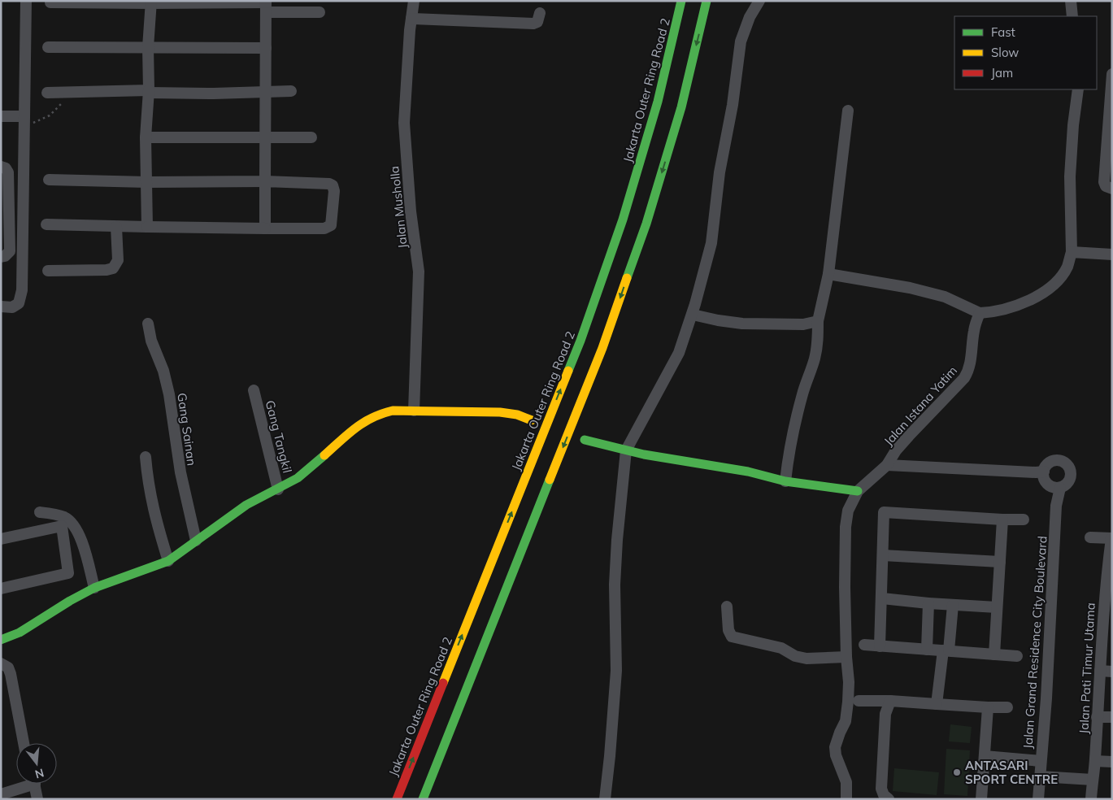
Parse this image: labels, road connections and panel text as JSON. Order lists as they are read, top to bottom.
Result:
{
  "streets": {
    "main road": ["Jakarta Outer Ring Road 2"],
    "street": [
      "Jalan Musholla",
      "Jalan Istana Yatim",
      "Gang Sainan",
      "Gang Tangkil",
      "Jalan Grand Residence City Boulevard",
      "Jalan Pati Timur Utama"
    ]
  },
  "places": ["ANTASARI SPORT CENTRE"],
  "legend": ["Fast", "Slow", "Jam"],
  "north": "bottom"
}
